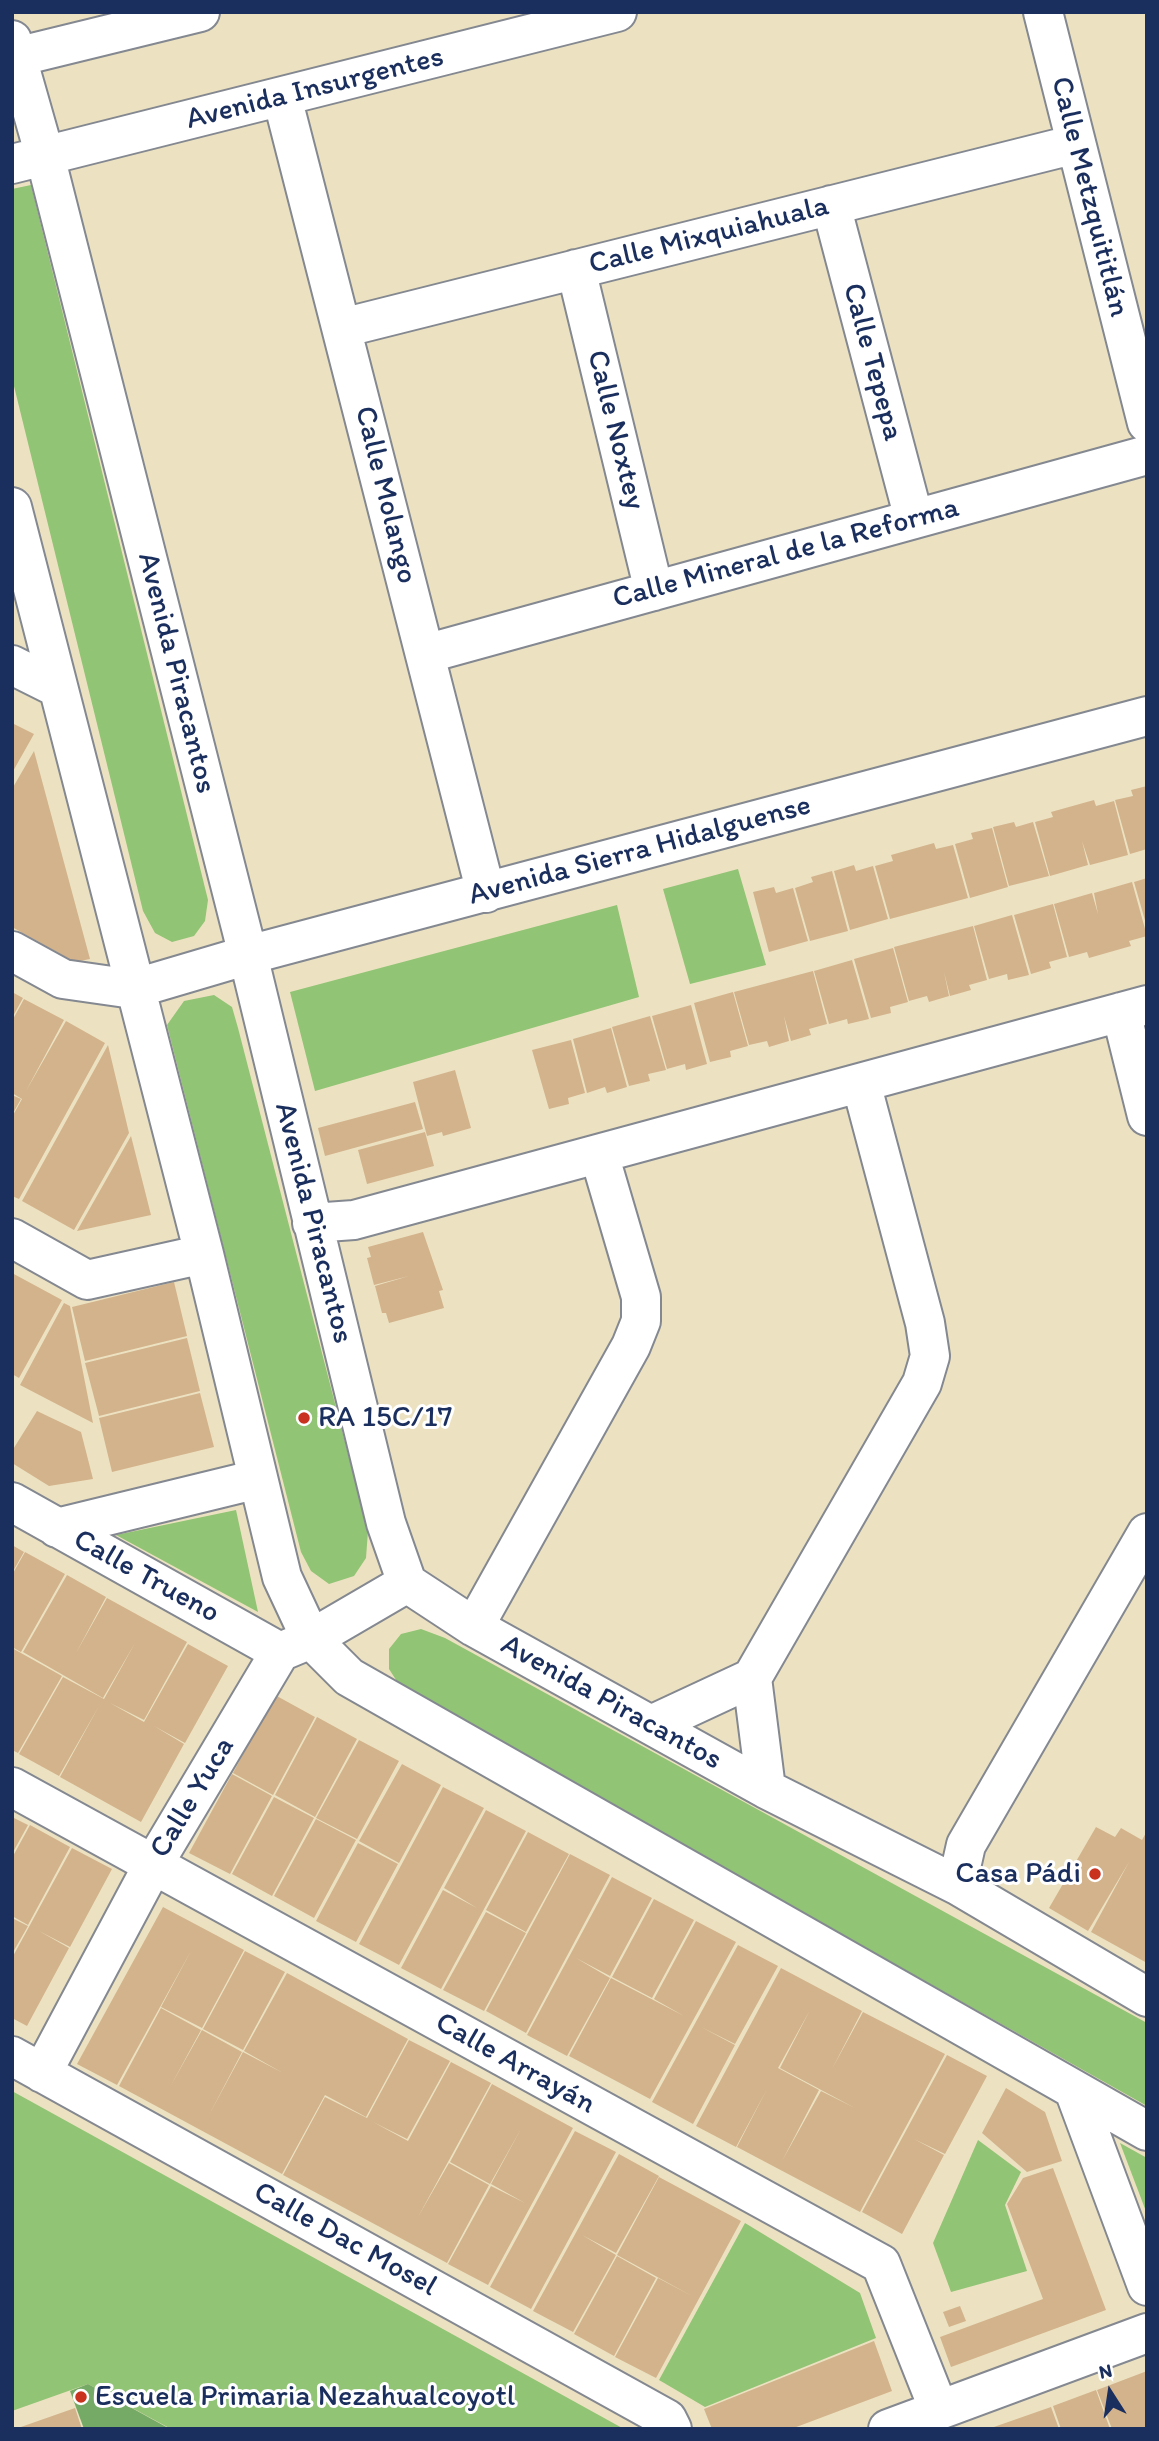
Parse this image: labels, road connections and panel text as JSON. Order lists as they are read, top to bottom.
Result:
{
  "streets": {
    "street": [
      "Avenida Insurgentes",
      "Calle Metzquititlán",
      "Calle Mixquiahuala",
      "Calle Tepepa",
      "Calle Noxtey",
      "Calle Molango",
      "Calle Mineral de la Reforma",
      "Avenida Piracantos",
      "Avenida Sierra Hidalguense",
      "Calle Trueno",
      "Calle Yuca",
      "Calle Arrayán",
      "Calle Dac Mosel"
    ]
  },
  "crossings": [
    ["Avenida Insurgentes", "Calle Molango"],
    ["Avenida Insurgentes", "Avenida Piracantos"],
    ["Calle Metzquititlán", "Calle Mixquiahuala"],
    ["Calle Mixquiahuala", "Calle Tepepa"],
    ["Calle Mixquiahuala", "Calle Noxtey"],
    ["Calle Mixquiahuala", "Calle Molango"],
    ["Calle Tepepa", "Calle Mineral de la Reforma"],
    ["Calle Noxtey", "Calle Mineral de la Reforma"],
    ["Calle Molango", "Calle Mineral de la Reforma"],
    ["Calle Molango", "Avenida Sierra Hidalguense"],
    ["Avenida Piracantos", "Avenida Sierra Hidalguense"],
    ["Avenida Piracantos", "Calle Yuca"],
    ["Calle Trueno", "Calle Yuca"],
    ["Calle Yuca", "Calle Arrayán"],
    ["Calle Yuca", "Calle Dac Mosel"]
  ],
  "places": ["RA 15C/17", "Casa Pádi", "Escuela Primaria Nezahualcoyotl"],
  "north": "top"
}
